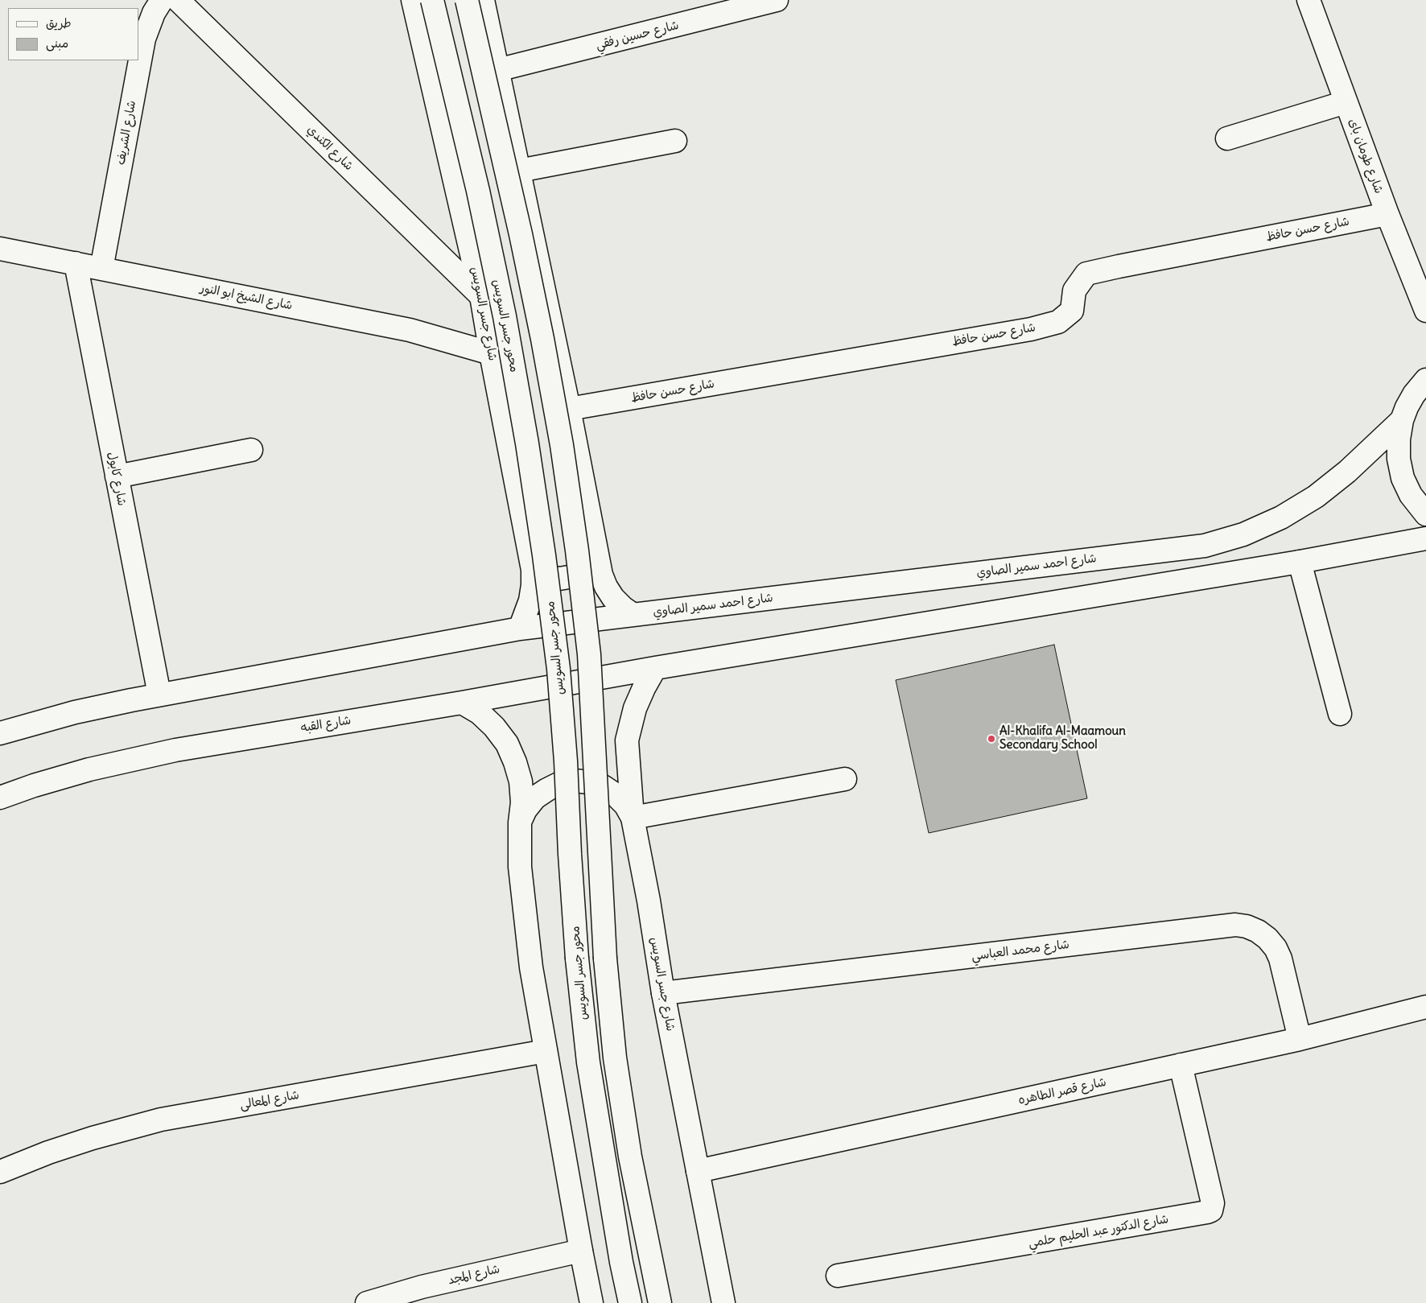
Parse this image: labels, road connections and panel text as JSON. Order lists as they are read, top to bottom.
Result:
{
  "streets": {
    "main road": [
      "شارع حسين رفقي",
      "شارع الشريف",
      "شارع الكندي",
      "شارع طومان باى",
      "شارع حسن حافظ",
      "شارع الشيخ ابو النور",
      "شارع جسر السويس",
      "محور جسر السويس",
      "شارع كابول",
      "شارع احمد سمير الصاوي",
      "شارع القبه",
      "شارع محمد العباسي",
      "شارع قصر الطاهره",
      "شارع المعالى",
      "شارع الدكتور عبد الحليم حلمي",
      "شارع المجد"
    ]
  },
  "crossings": [
    ["شارع الشريف", "شارع الشيخ ابو النور"],
    ["شارع الكندي", "شارع جسر السويس"],
    ["شارع طومان باى", "شارع حسن حافظ"],
    ["شارع الشيخ ابو النور", "شارع جسر السويس"],
    ["شارع الشيخ ابو النور", "شارع كابول"],
    ["شارع جسر السويس", "شارع القبه"],
    ["شارع جسر السويس", "شارع محمد العباسي"],
    ["شارع جسر السويس", "شارع قصر الطاهره"],
    ["شارع محمد العباسي", "شارع قصر الطاهره"],
    ["شارع قصر الطاهره", "شارع الدكتور عبد الحليم حلمي"]
  ],
  "places": ["Al-Khalifa Al-Maamoun Secondary School"],
  "legend": ["طريق", "مبنى"]
}
